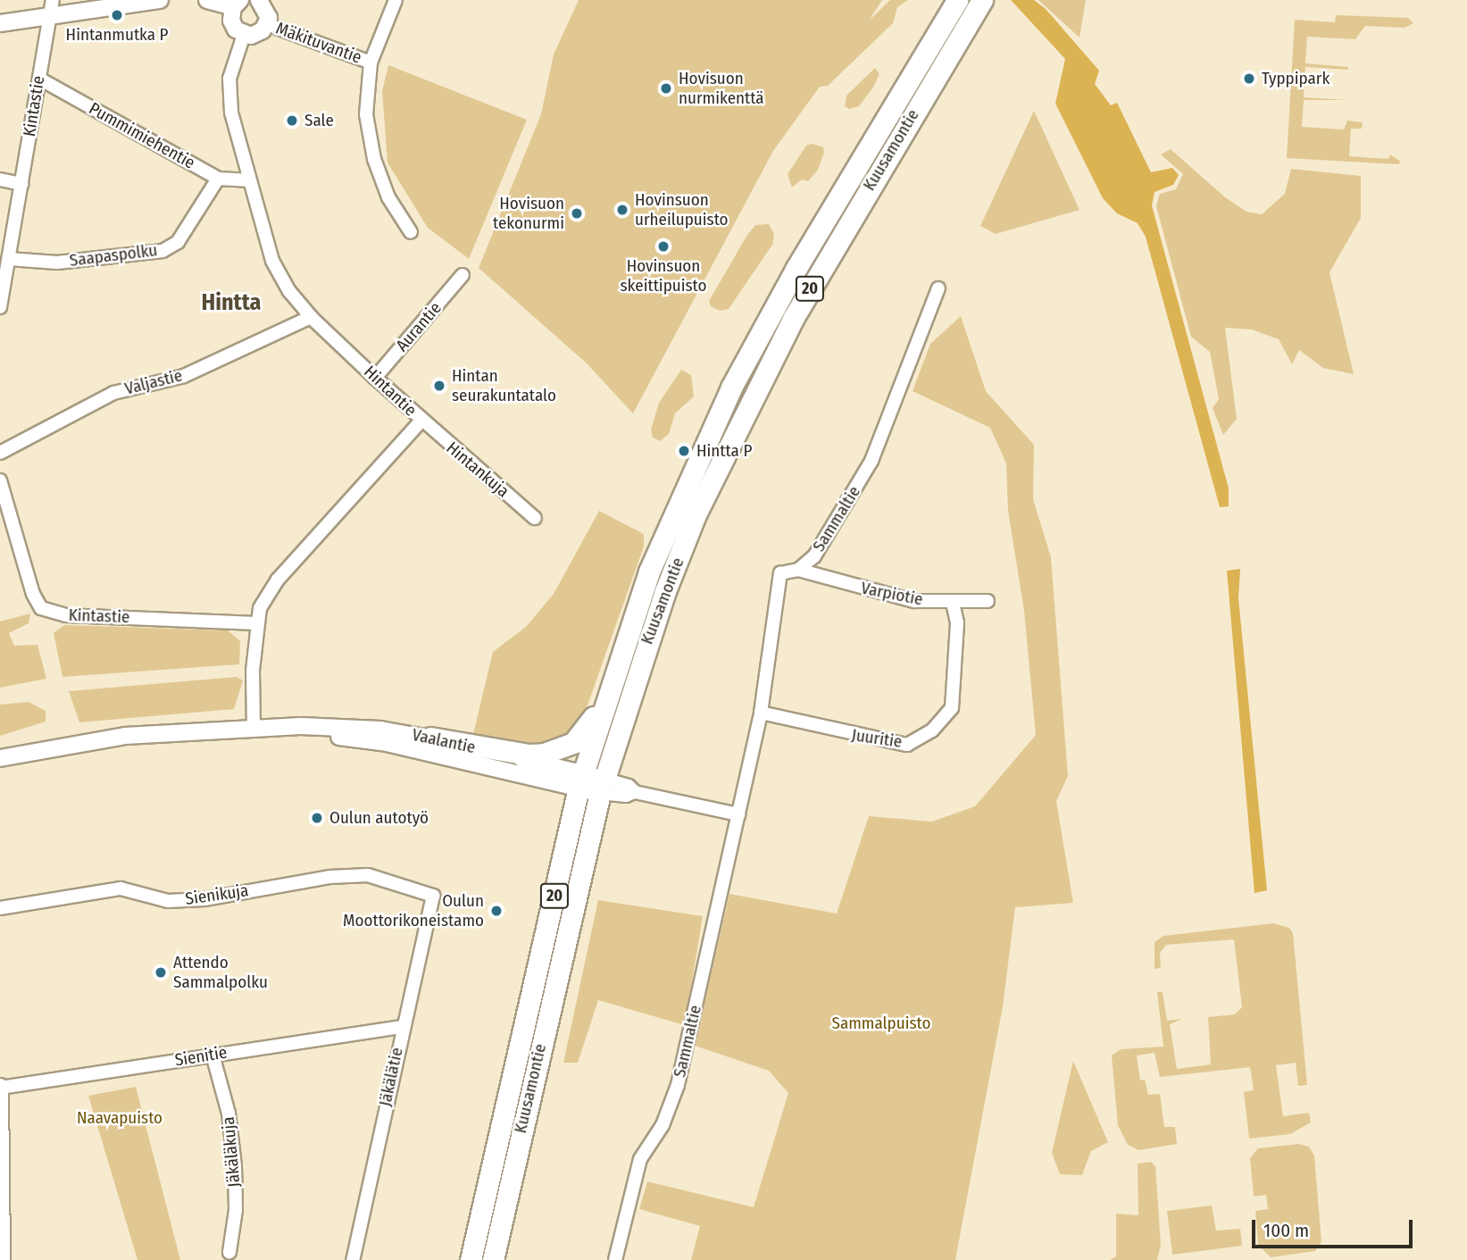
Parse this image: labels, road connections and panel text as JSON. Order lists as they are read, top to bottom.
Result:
{
  "streets": {
    "highway": ["Kuusamontie", "20"],
    "street": [
      "Mäkituvantie",
      "Kintastie",
      "Pummimiehentie",
      "Saapaspolku",
      "Aurantie",
      "Valjastie",
      "Hintantie",
      "Hintankuja",
      "Sammaltie",
      "Varpiotie",
      "Juuritie",
      "Vaalantie",
      "Sienikuja",
      "Sienitie",
      "Jäkälätie",
      "Jäkäläkuja"
    ]
  },
  "crossings": [
    ["Kintastie", "Pummimiehentie"],
    ["Kintastie", "Saapaspolku"],
    ["Kintastie", "Hintantie"],
    ["Pummimiehentie", "Saapaspolku"],
    ["Pummimiehentie", "Hintantie"],
    ["Kuusamontie", "Vaalantie"],
    ["Aurantie", "Hintantie"],
    ["Valjastie", "Hintantie"],
    ["Hintantie", "Hintankuja"],
    ["Hintantie", "Vaalantie"],
    ["Sammaltie", "Varpiotie"],
    ["Sammaltie", "Juuritie"],
    ["Varpiotie", "Juuritie"],
    ["Sienikuja", "Jäkälätie"],
    ["Sienitie", "Jäkälätie"],
    ["Sienitie", "Jäkäläkuja"]
  ],
  "districts": ["Hintta"],
  "parks": ["Sammalpuisto", "Naavapuisto"],
  "places": [
    "Hintanmutka P",
    "Typpipark",
    "Hovisuon nurmikenttä",
    "Sale",
    "Hovinsuon urheilupuisto",
    "Hovisuon tekonurmi",
    "Hovinsuon skeittipuisto",
    "Hintan seurakuntatalo",
    "Hintta P",
    "Oulun autotyö",
    "Oulun Moottorikoneistamo",
    "Attendo Sammalpolku"
  ],
  "scale_bar": "100 m"
}
